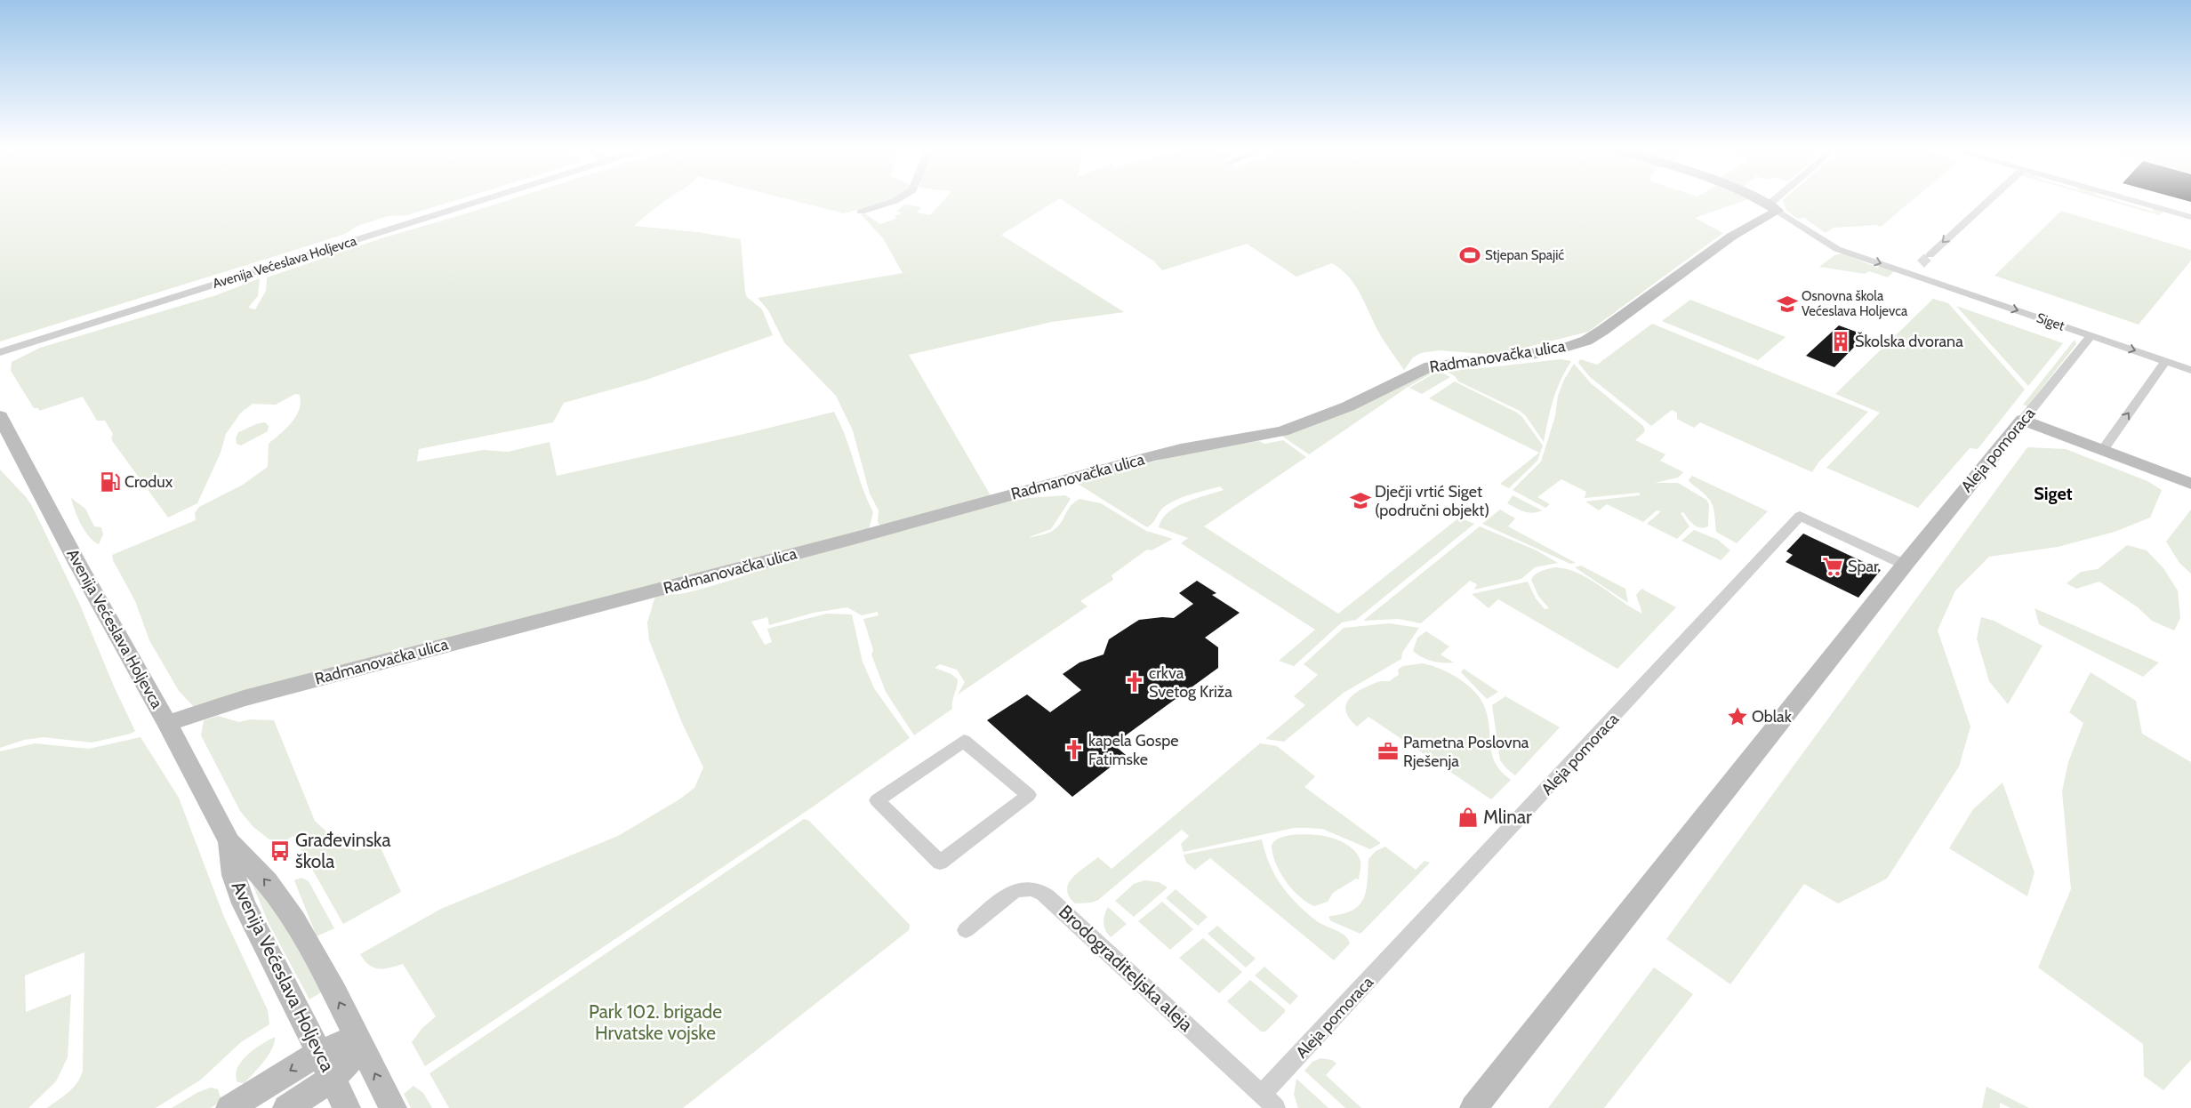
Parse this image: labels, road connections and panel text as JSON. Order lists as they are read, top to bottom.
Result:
{
  "streets": {
    "street": [
      "Avenija Većeslava Holjevca",
      "Siget",
      "Radmanovačka ulica",
      "Aleja pomoraca",
      "Brodograditeljska aleja"
    ]
  },
  "crossings": [
    ["Avenija Većeslava Holjevca", "Radmanovačka ulica"],
    ["Siget", "Radmanovačka ulica"],
    ["Siget", "Aleja pomoraca"],
    ["Aleja pomoraca", "Brodograditeljska aleja"]
  ],
  "one_way": ["Siget"],
  "districts": ["Siget"],
  "parks": ["Park 102. brigade Hrvatske vojske"],
  "places": {
    "sports": ["Stjepan Spajić"],
    "school or university": ["Osnovna škola Većeslava Holjevca", "Dječji vrtić Siget (područni objekt)"],
    "building": ["Školska dvorana"],
    "fuel station": ["Crodux"],
    "supermarket": ["Spar"],
    "church": ["crkva Svetog Križa", "kapela Gospe Fatimske"],
    "place": ["Oblak"],
    "office": ["Pametna Poslovna Rješenja"],
    "shop": ["Mlinar"],
    "bus stop": ["Građevinska škola"]
  }
}
